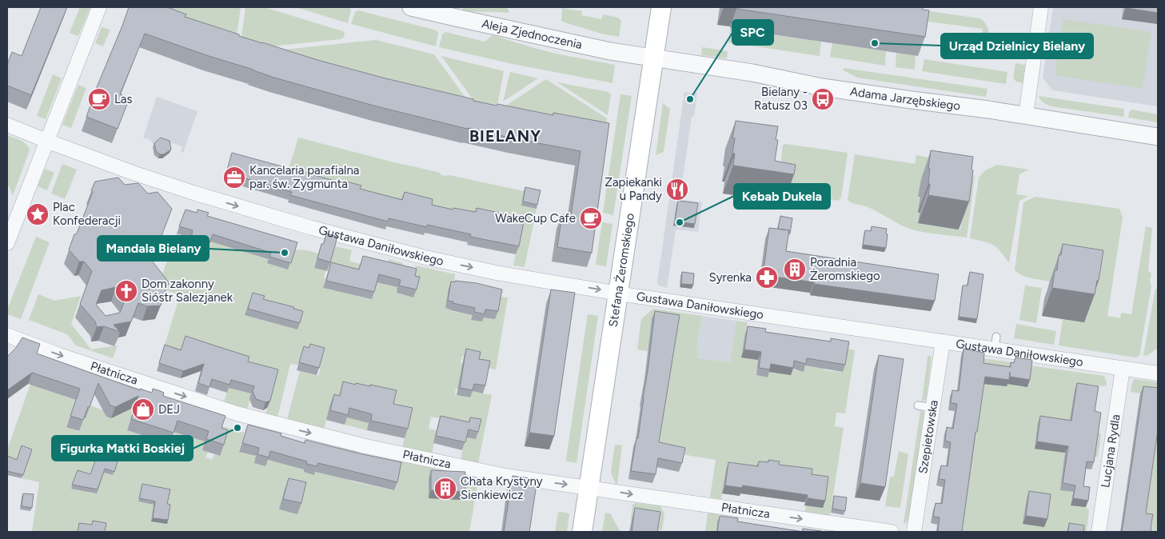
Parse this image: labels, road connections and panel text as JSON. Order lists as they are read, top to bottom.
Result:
{
  "streets": {
    "main road": ["Stefana Żeromskiego"],
    "street": [
      "Aleja Zjednoczenia",
      "Adama Jarzębskiego",
      "Gustawa Daniłowskiego",
      "Płatnicza",
      "Szepietowska",
      "Lucjana Rydla"
    ]
  },
  "crossings": [
    ["Aleja Zjednoczenia", "Adama Jarzębskiego"],
    ["Aleja Zjednoczenia", "Stefana Żeromskiego"],
    ["Adama Jarzębskiego", "Stefana Żeromskiego"],
    ["Gustawa Daniłowskiego", "Stefana Żeromskiego"],
    ["Gustawa Daniłowskiego", "Szepietowska"],
    ["Gustawa Daniłowskiego", "Lucjana Rydla"],
    ["Stefana Żeromskiego", "Płatnicza"]
  ],
  "one_way": ["Gustawa Daniłowskiego", "Płatnicza"],
  "districts": ["BIELANY"],
  "places": {
    "other": [
      "Urząd Dzielnicy Bielany",
      "SPC",
      "Kebab Dukela",
      "Mandala Bielany",
      "Figurka Matki Boskiej"
    ],
    "cafe": ["Las", "WakeCup Cafe"],
    "bus stop": ["Bielany - Ratusz 03"],
    "office": ["Kancelaria parafialna par. św. Zygmunta"],
    "restaurant": ["Zapiekanki u Pandy"],
    "place": ["Plac Konfederacji"],
    "building": ["Poradnia Żeromskiego", "Chata Krystyny Sienkiewicz"],
    "pharmacy": ["Syrenka"],
    "church": ["Dom zakonny Sióstr Salezjanek"],
    "shop": ["DEJ"]
  }
}
